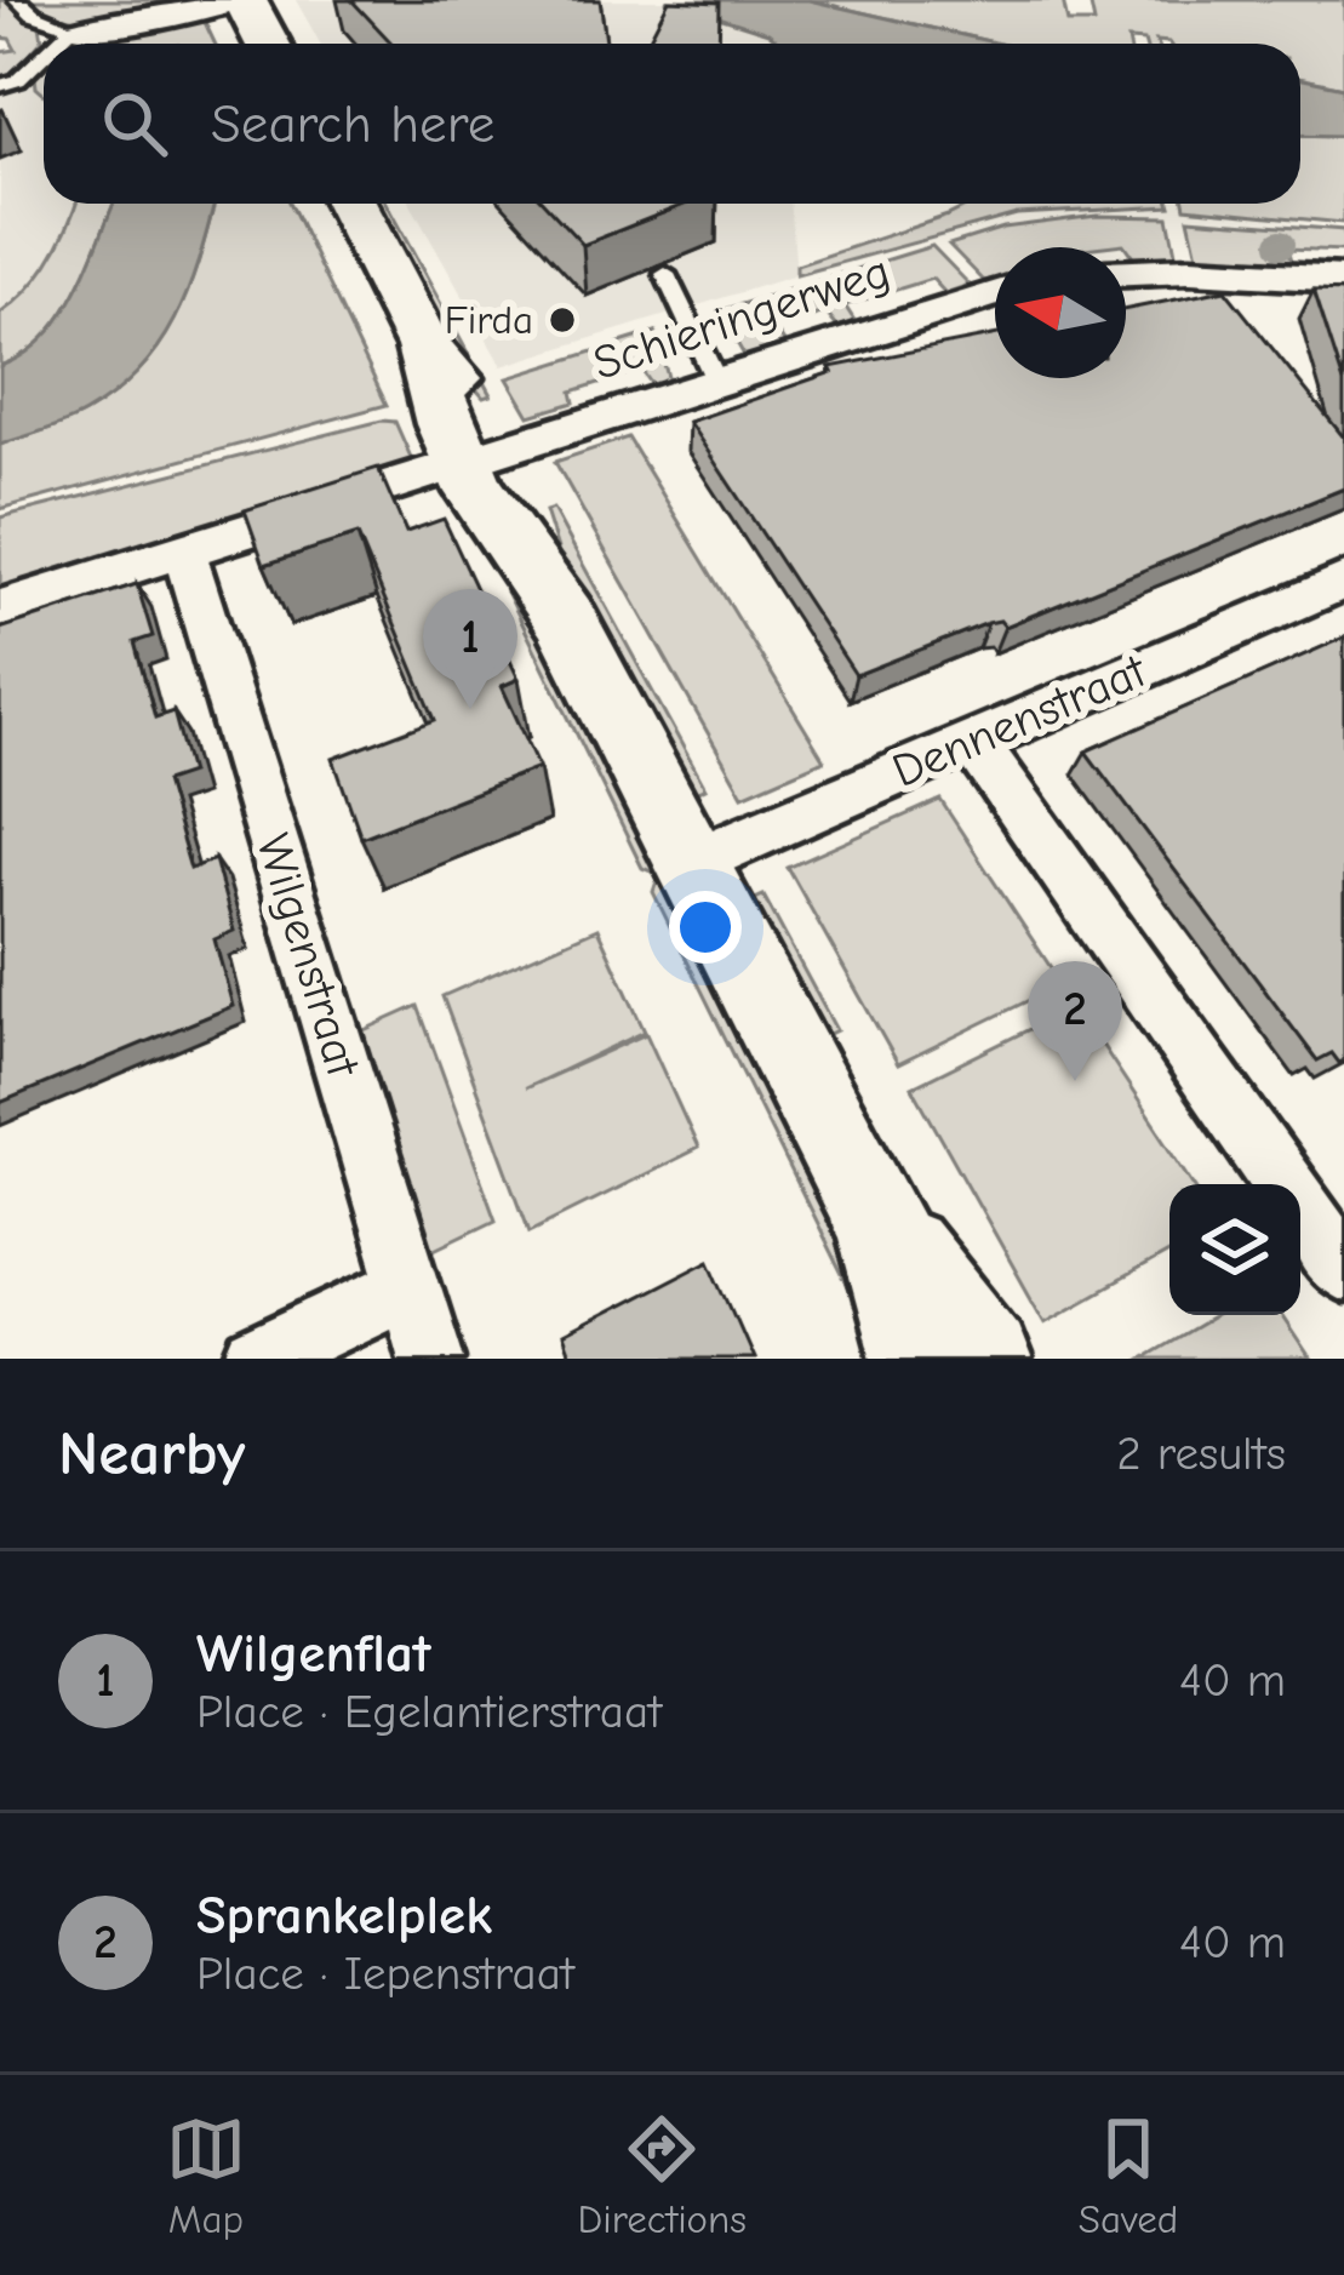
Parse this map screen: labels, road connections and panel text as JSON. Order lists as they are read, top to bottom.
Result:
{
  "streets": {
    "street": ["Schieringerweg", "Dennenstraat", "Wilgenstraat"]
  },
  "crossings": [
    ["Schieringerweg", "Wilgenstraat"]
  ],
  "places": ["Firda"],
  "north": "left",
  "page": {
    "search": "Search here",
    "pins": ["1", "2"],
    "heading": ["Nearby", "2 results"],
    "list": [
      {
        "mark": "1",
        "name": "Wilgenflat",
        "note": "Place · Egelantierstraat",
        "value": "40 m"
      },
      {
        "mark": "2",
        "name": "Sprankelplek",
        "note": "Place · Iepenstraat",
        "value": "40 m"
      }
    ],
    "nav": ["Map", "Directions", "Saved"]
  }
}
